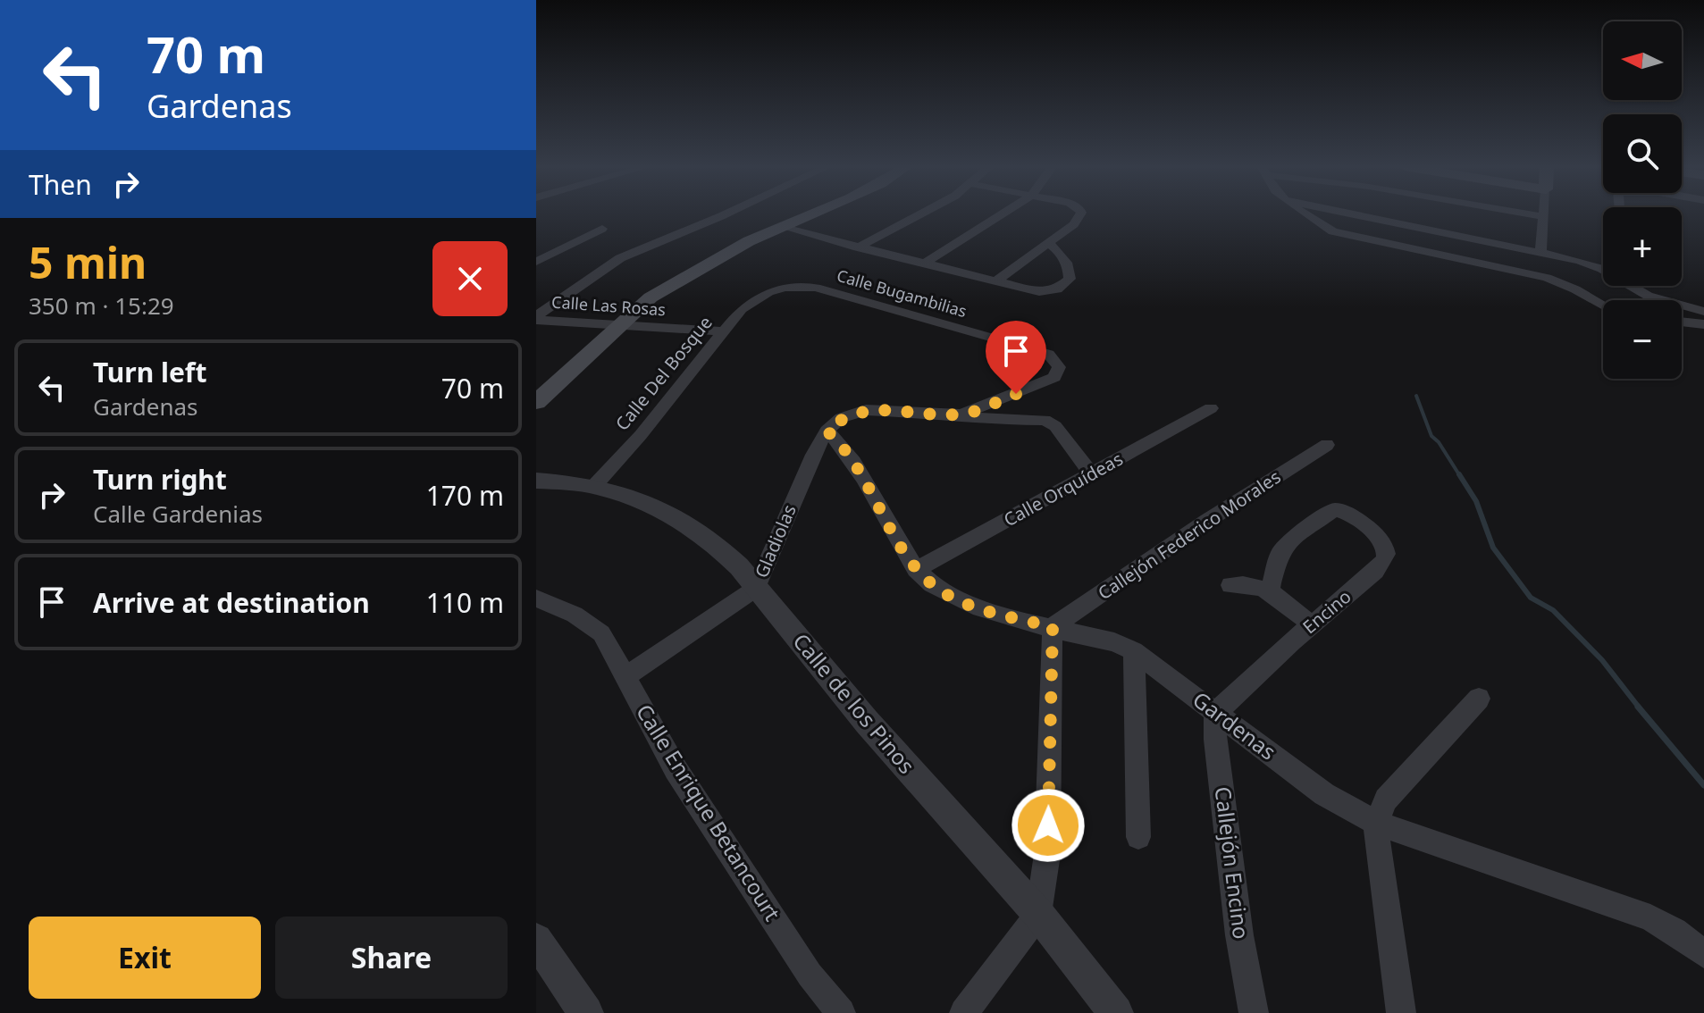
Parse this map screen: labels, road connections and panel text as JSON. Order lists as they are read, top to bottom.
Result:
{
  "streets": {
    "street": [
      "Calle Bugambilias",
      "Calle Las Rosas",
      "Calle Del Bosque",
      "Calle Orquídeas",
      "Callejón Federico Morales",
      "Gladiolas",
      "Encino",
      "Calle de los Pinos",
      "Gardenas",
      "Calle Enrique Betancourt",
      "Callejón Encino"
    ]
  },
  "crossings": [
    ["Calle Bugambilias", "Calle Del Bosque"],
    ["Calle Las Rosas", "Calle Del Bosque"],
    ["Calle Del Bosque", "Calle de los Pinos"],
    ["Calle Orquídeas", "Gardenas"],
    ["Callejón Federico Morales", "Gardenas"],
    ["Gladiolas", "Calle de los Pinos"],
    ["Gladiolas", "Gardenas"],
    ["Gladiolas", "Calle Enrique Betancourt"],
    ["Encino", "Gardenas"],
    ["Encino", "Callejón Encino"],
    ["Gardenas", "Callejón Encino"]
  ],
  "north": "left",
  "page": {
    "turn": ["70 m", "Gardenas"],
    "map_buttons": ["+", "−"],
    "then": "Then",
    "heading": ["5 min", "350 m · 15:29"],
    "list": [
      {
        "name": "Turn left",
        "note": "Gardenas",
        "value": "70 m"
      },
      {
        "name": "Turn right",
        "note": "Calle Gardenias",
        "value": "170 m"
      },
      {
        "name": "Arrive at destination",
        "value": "110 m"
      }
    ],
    "buttons": ["Exit", "Share"]
  }
}
